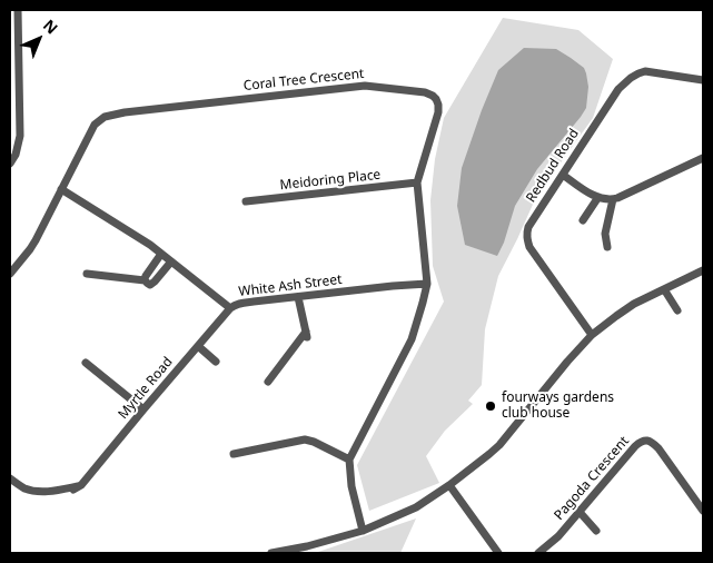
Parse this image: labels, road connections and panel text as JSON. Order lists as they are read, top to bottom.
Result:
{
  "streets": {
    "street": [
      "Coral Tree Crescent",
      "Redbud Road",
      "Meidoring Place",
      "White Ash Street",
      "Myrtle Road",
      "Pagoda Crescent"
    ]
  },
  "crossings": [
    ["Coral Tree Crescent", "Meidoring Place"],
    ["Coral Tree Crescent", "White Ash Street"],
    ["White Ash Street", "Myrtle Road"]
  ],
  "places": ["fourways gardens club house"],
  "north": "top right"
}
